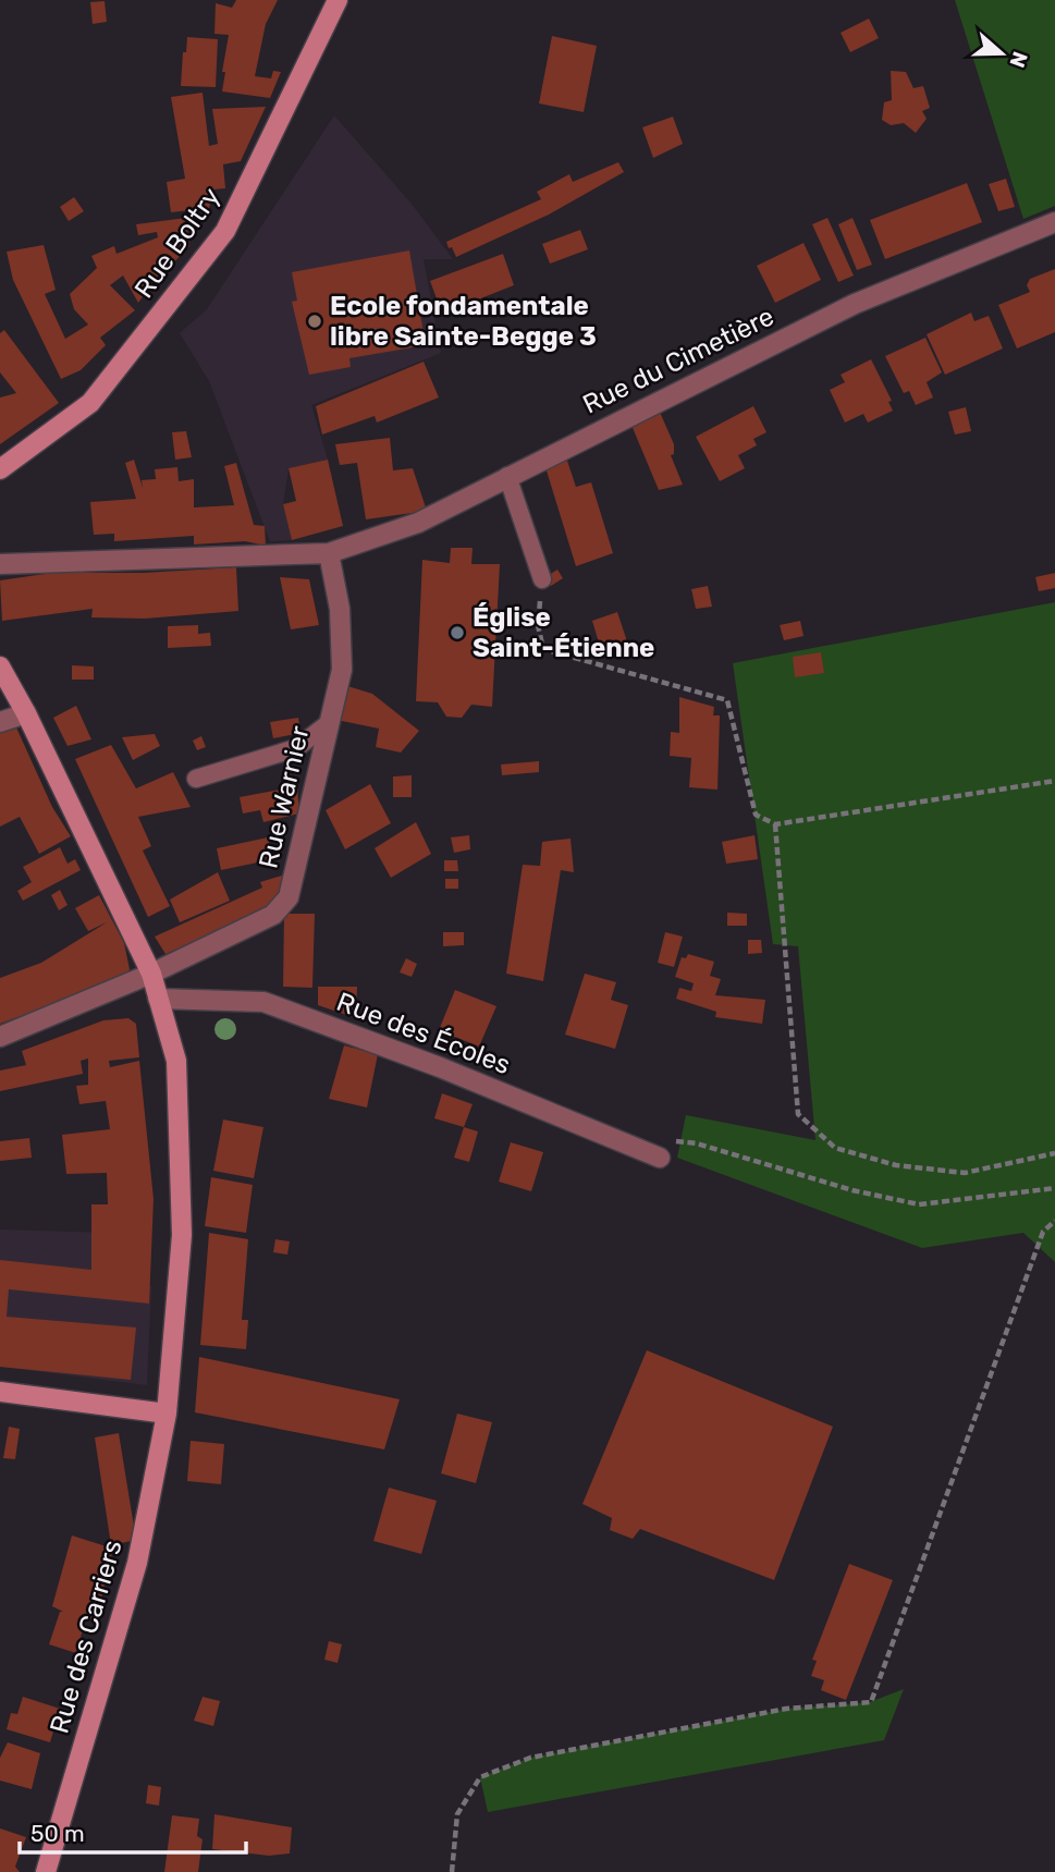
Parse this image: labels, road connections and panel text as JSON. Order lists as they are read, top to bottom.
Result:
{
  "streets": {
    "street": [
      "Rue Boltry",
      "Rue du Cimetière",
      "Rue Warnier",
      "Rue des Écoles",
      "Rue des Carriers"
    ]
  },
  "crossings": [
    ["Rue du Cimetière", "Rue Warnier"]
  ],
  "places": ["Ecole fondamentale libre Sainte-Begge 3", "Église Saint-Étienne"],
  "scale_bar": "50 m",
  "north": "right"
}
